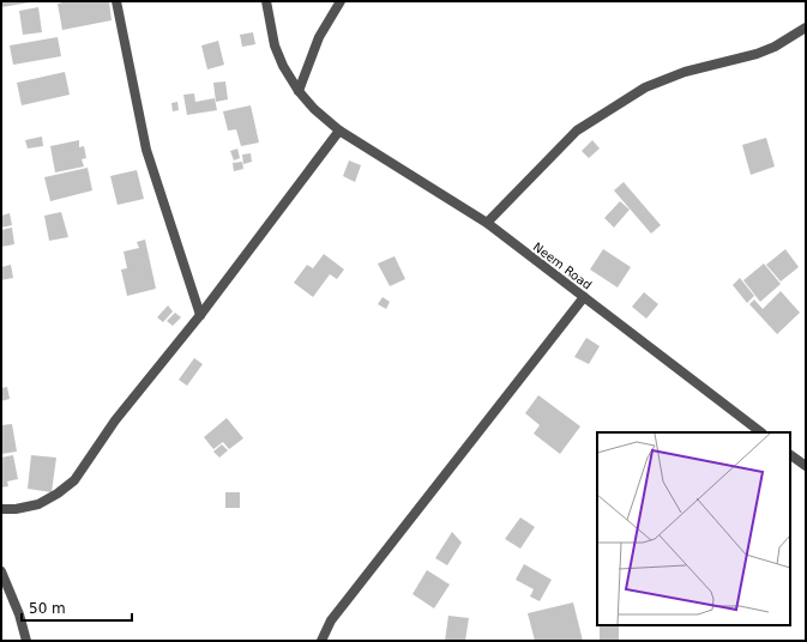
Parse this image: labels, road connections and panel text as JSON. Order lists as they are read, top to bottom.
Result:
{
  "streets": {
    "street": ["Neem Road"]
  },
  "scale_bar": "50 m"
}
